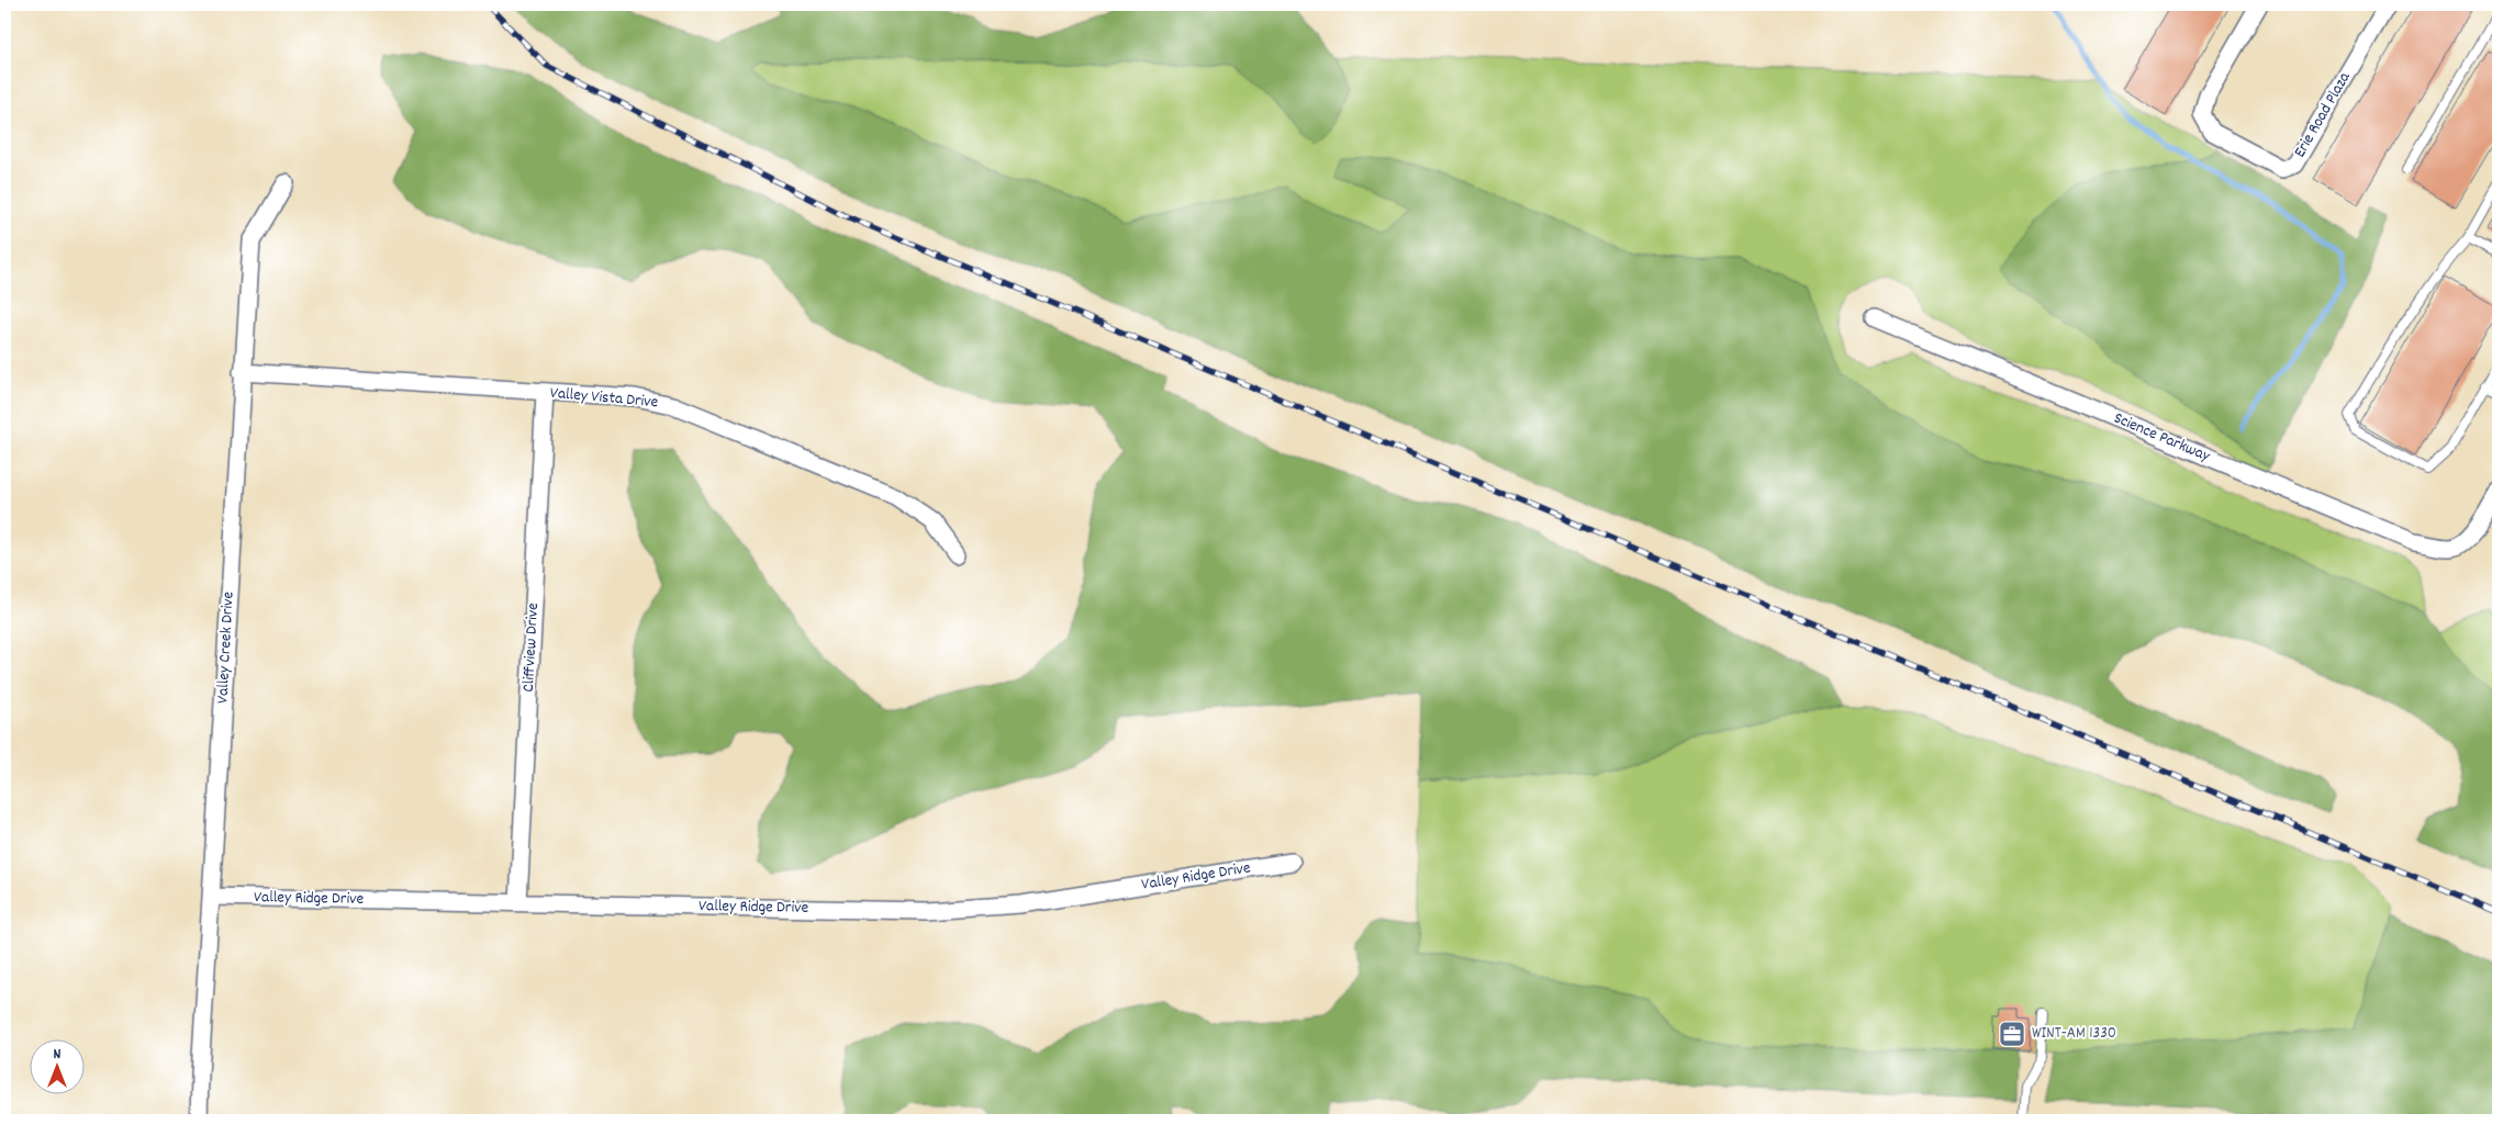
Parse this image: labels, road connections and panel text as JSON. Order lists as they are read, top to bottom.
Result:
{
  "streets": {
    "street": [
      "Erie Road Plaza",
      "Valley Vista Drive",
      "Science Parkway",
      "Valley Creek Drive",
      "Cliffview Drive",
      "Valley Ridge Drive"
    ]
  },
  "crossings": [
    ["Valley Vista Drive", "Valley Creek Drive"],
    ["Valley Vista Drive", "Cliffview Drive"],
    ["Valley Creek Drive", "Valley Ridge Drive"],
    ["Cliffview Drive", "Valley Ridge Drive"]
  ],
  "places": {
    "office": ["WINT-AM 1330"]
  },
  "north": "top"
}
